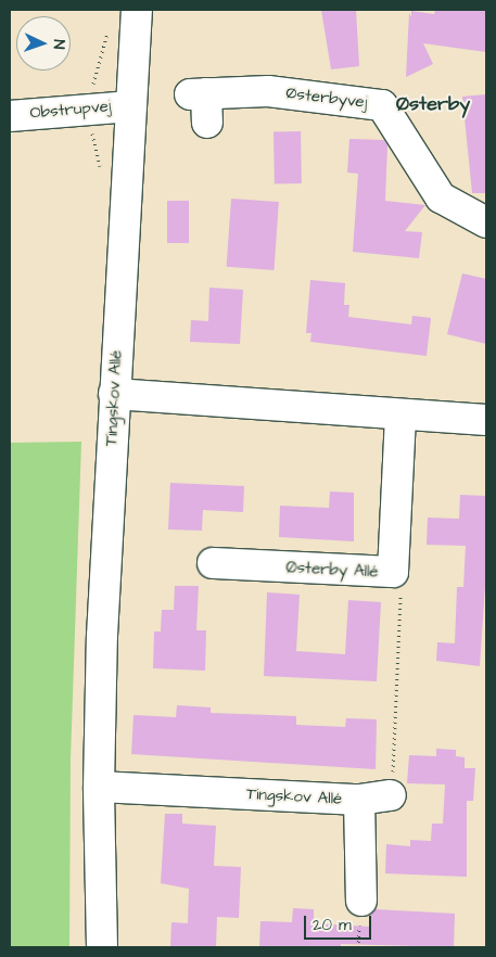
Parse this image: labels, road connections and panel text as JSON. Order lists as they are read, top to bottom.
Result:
{
  "streets": {
    "street": [
      "Østerbyvej",
      "Obstrupvej",
      "Tingskov Allé",
      "Østerby Allé"
    ]
  },
  "crossings": [
    ["Obstrupvej", "Tingskov Allé"]
  ],
  "districts": ["Østerby"],
  "scale_bar": "20 m",
  "north": "right"
}
